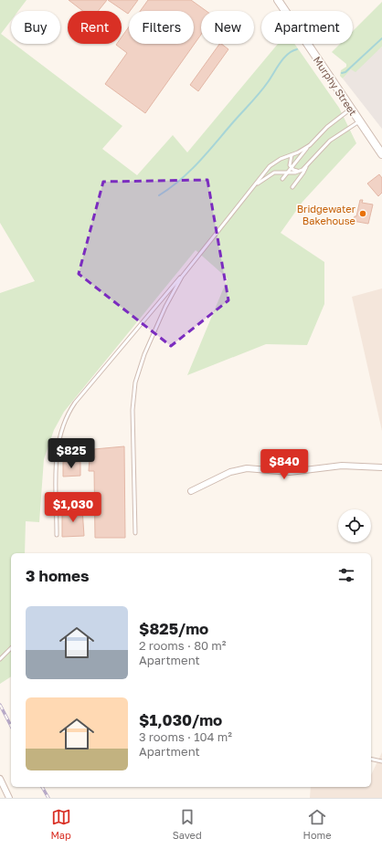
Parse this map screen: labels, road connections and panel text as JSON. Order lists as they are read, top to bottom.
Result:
{
  "streets": {
    "street": ["Murphy Street"]
  },
  "places": ["Bridgewater Bakehouse"],
  "page": {
    "chip": [
      "Buy",
      "Rent",
      "Filters",
      "New",
      "Apartment"
    ],
    "price": ["$825", "$840", "$1,030"],
    "heading": "3 homes",
    "list": [
      {
        "name": "$825/mo",
        "note": "2 rooms · 80 m² · Apartment"
      },
      {
        "name": "$1,030/mo",
        "note": "3 rooms · 104 m² · Apartment"
      }
    ],
    "tabs": ["Map", "Saved", "Home"]
  }
}
